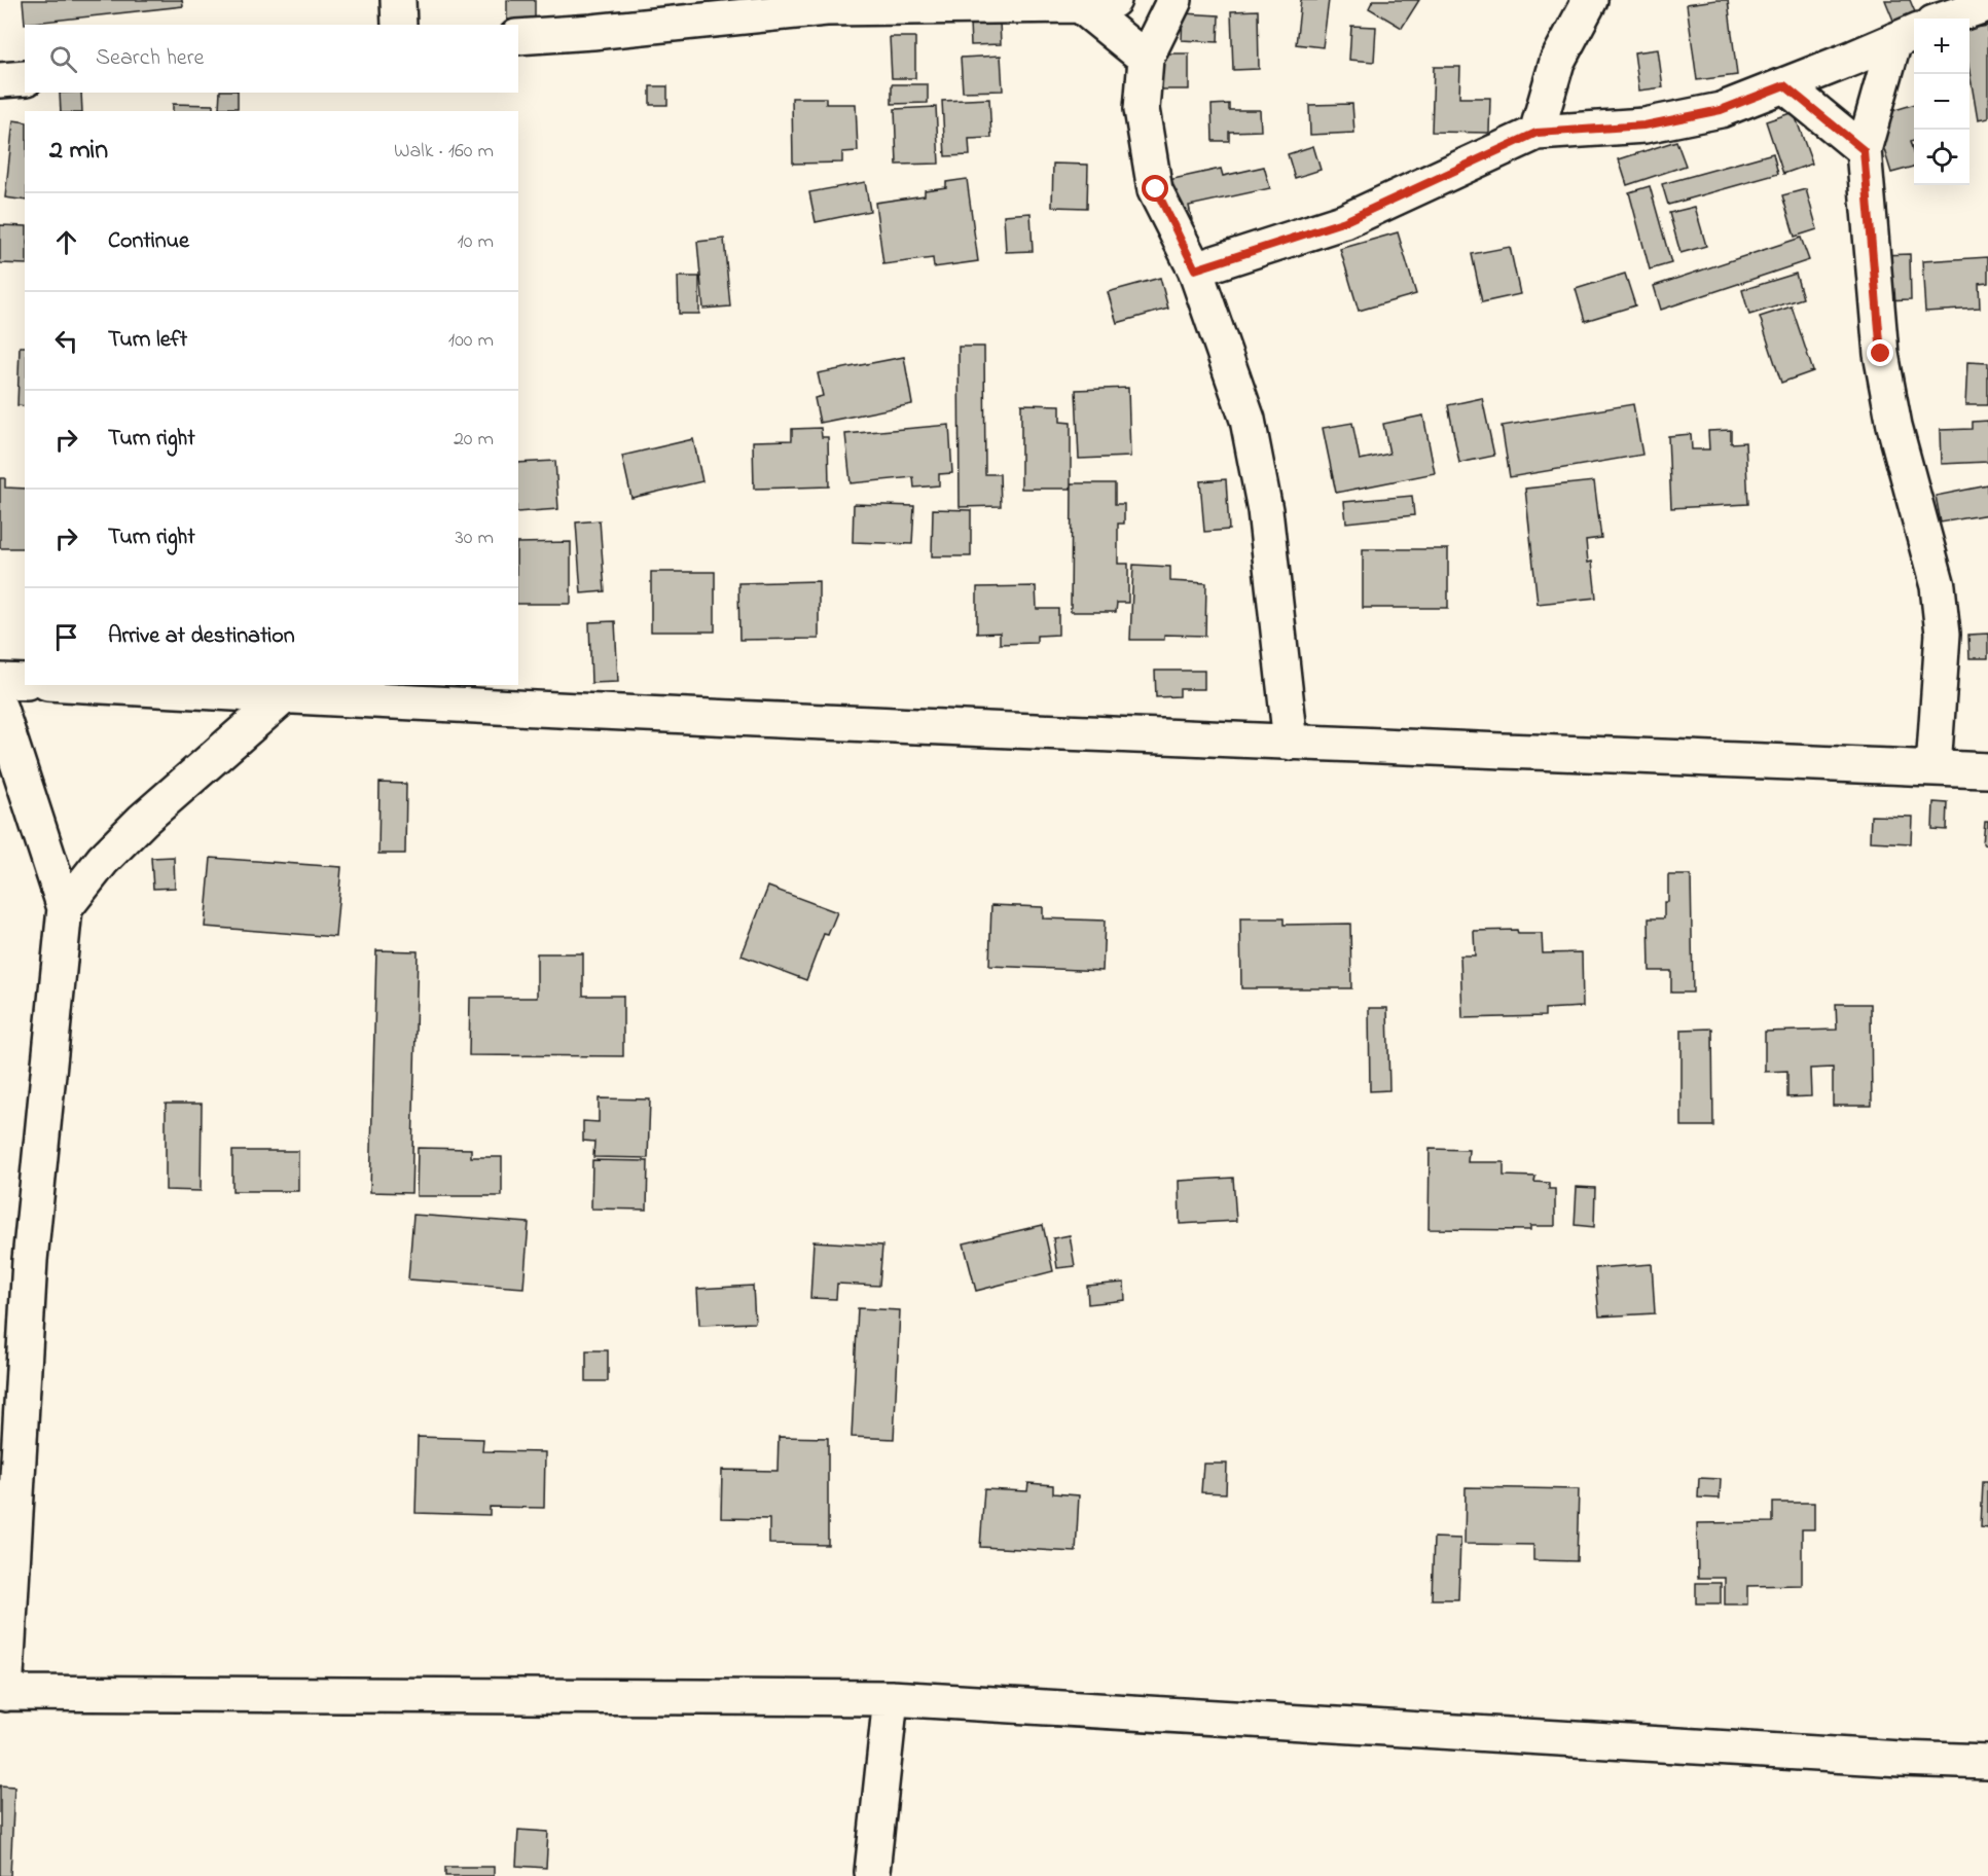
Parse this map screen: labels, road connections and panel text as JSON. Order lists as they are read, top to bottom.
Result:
{
  "page": {
    "map_buttons": ["+", "−"],
    "search": "Search here",
    "heading": ["2 min", "Walk · 160 m"],
    "list": [
      ["Continue", "10 m"],
      ["Turn left", "100 m"],
      ["Turn right", "20 m"],
      ["Turn right", "30 m"],
      "Arrive at destination"
    ]
  }
}
